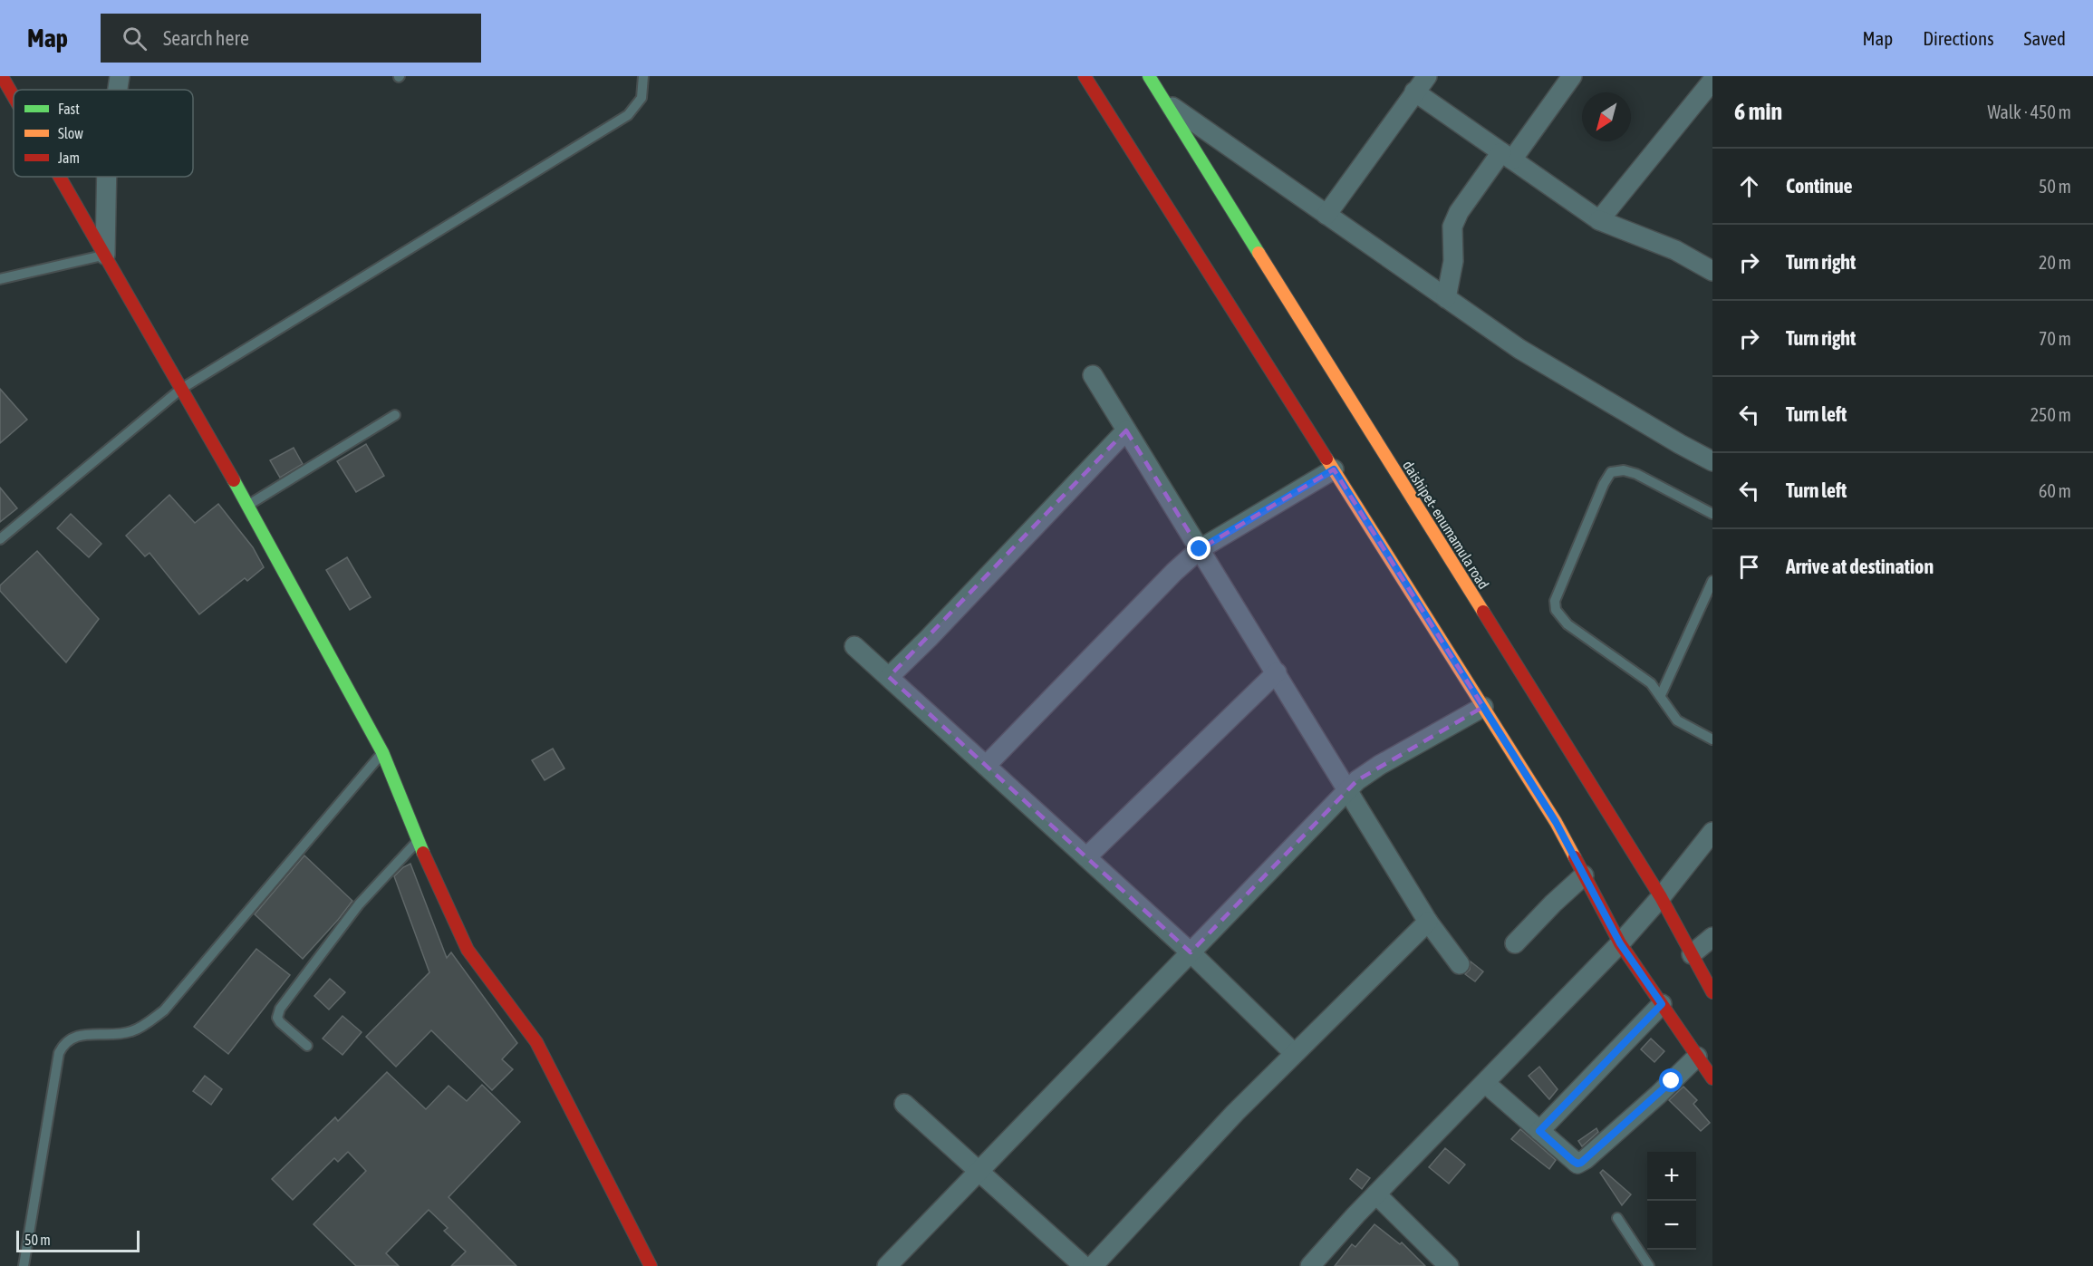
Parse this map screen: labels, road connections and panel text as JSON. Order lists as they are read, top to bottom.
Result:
{
  "streets": {
    "street": ["daishipet- enumamula road"]
  },
  "legend": ["Fast", "Slow", "Jam"],
  "scale_bar": "50 m",
  "north": "bottom left",
  "page": {
    "header": "Map",
    "search": "Search here",
    "nav": ["Map", "Directions", "Saved"],
    "heading": ["6 min", "Walk · 450 m"],
    "list": [
      ["Continue", "50 m"],
      ["Turn right", "20 m"],
      ["Turn right", "70 m"],
      ["Turn left", "250 m"],
      ["Turn left", "60 m"],
      "Arrive at destination"
    ],
    "map_buttons": ["+", "−"],
    "scale": "50 m"
  }
}
